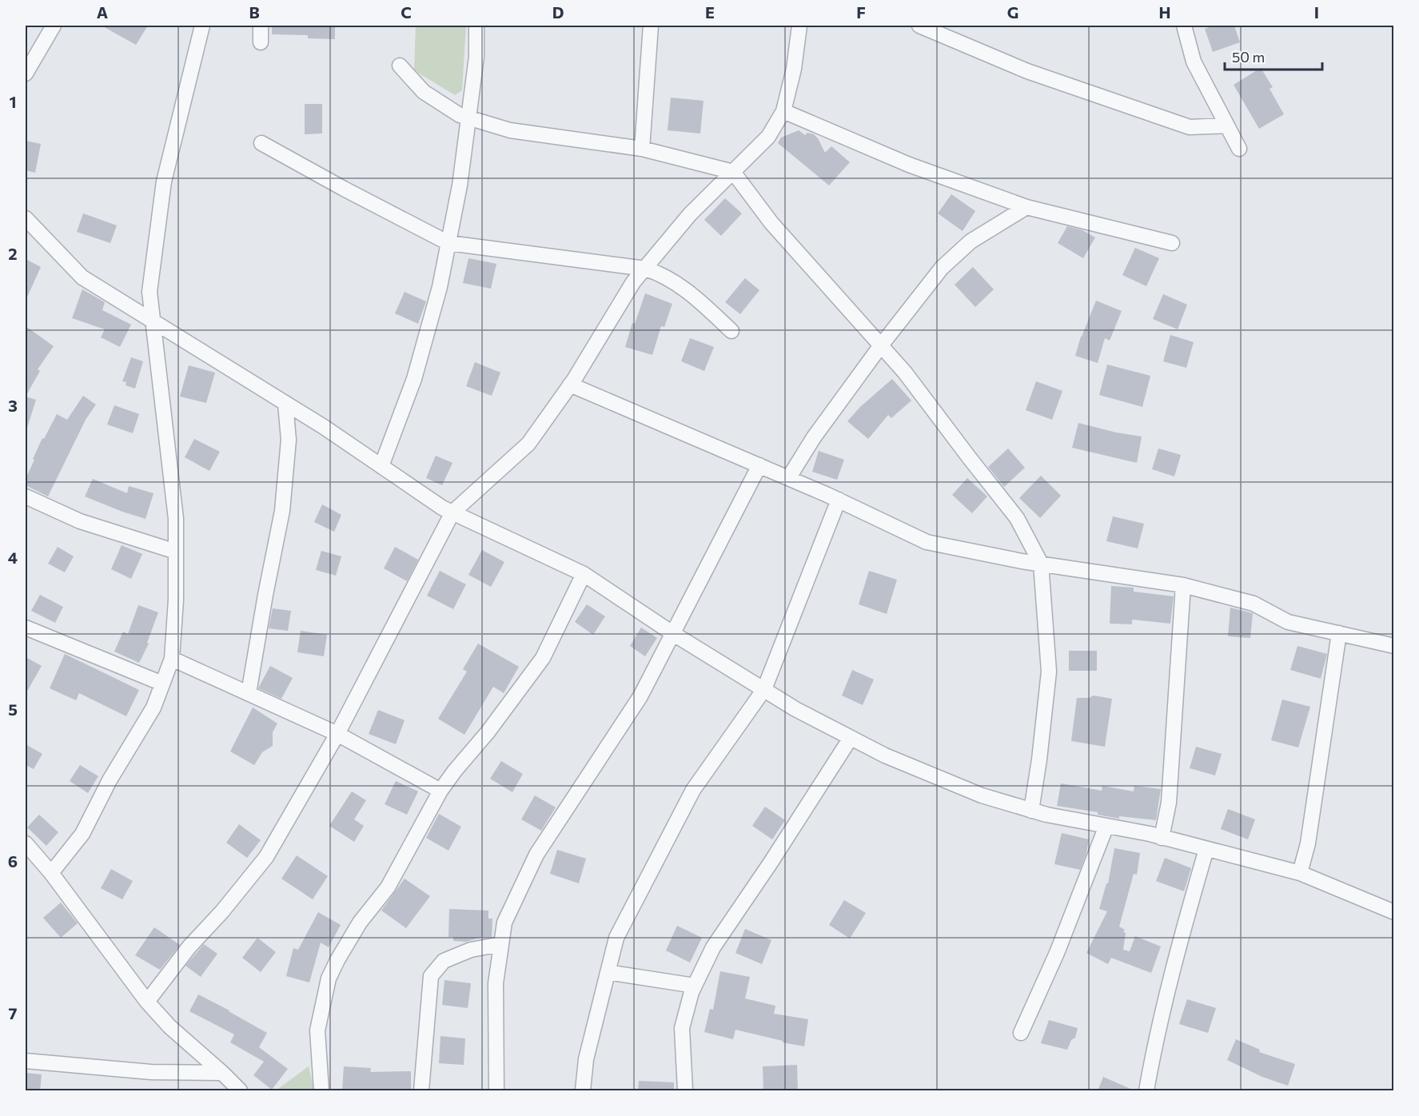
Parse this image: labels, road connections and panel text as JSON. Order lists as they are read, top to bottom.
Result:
{
  "scale_bar": "50 m",
  "grid": {
    "columns": [
      "A",
      "B",
      "C",
      "D",
      "E",
      "F",
      "G",
      "H",
      "I"
    ],
    "rows": [
      "1",
      "2",
      "3",
      "4",
      "5",
      "6",
      "7"
    ]
  }
}
